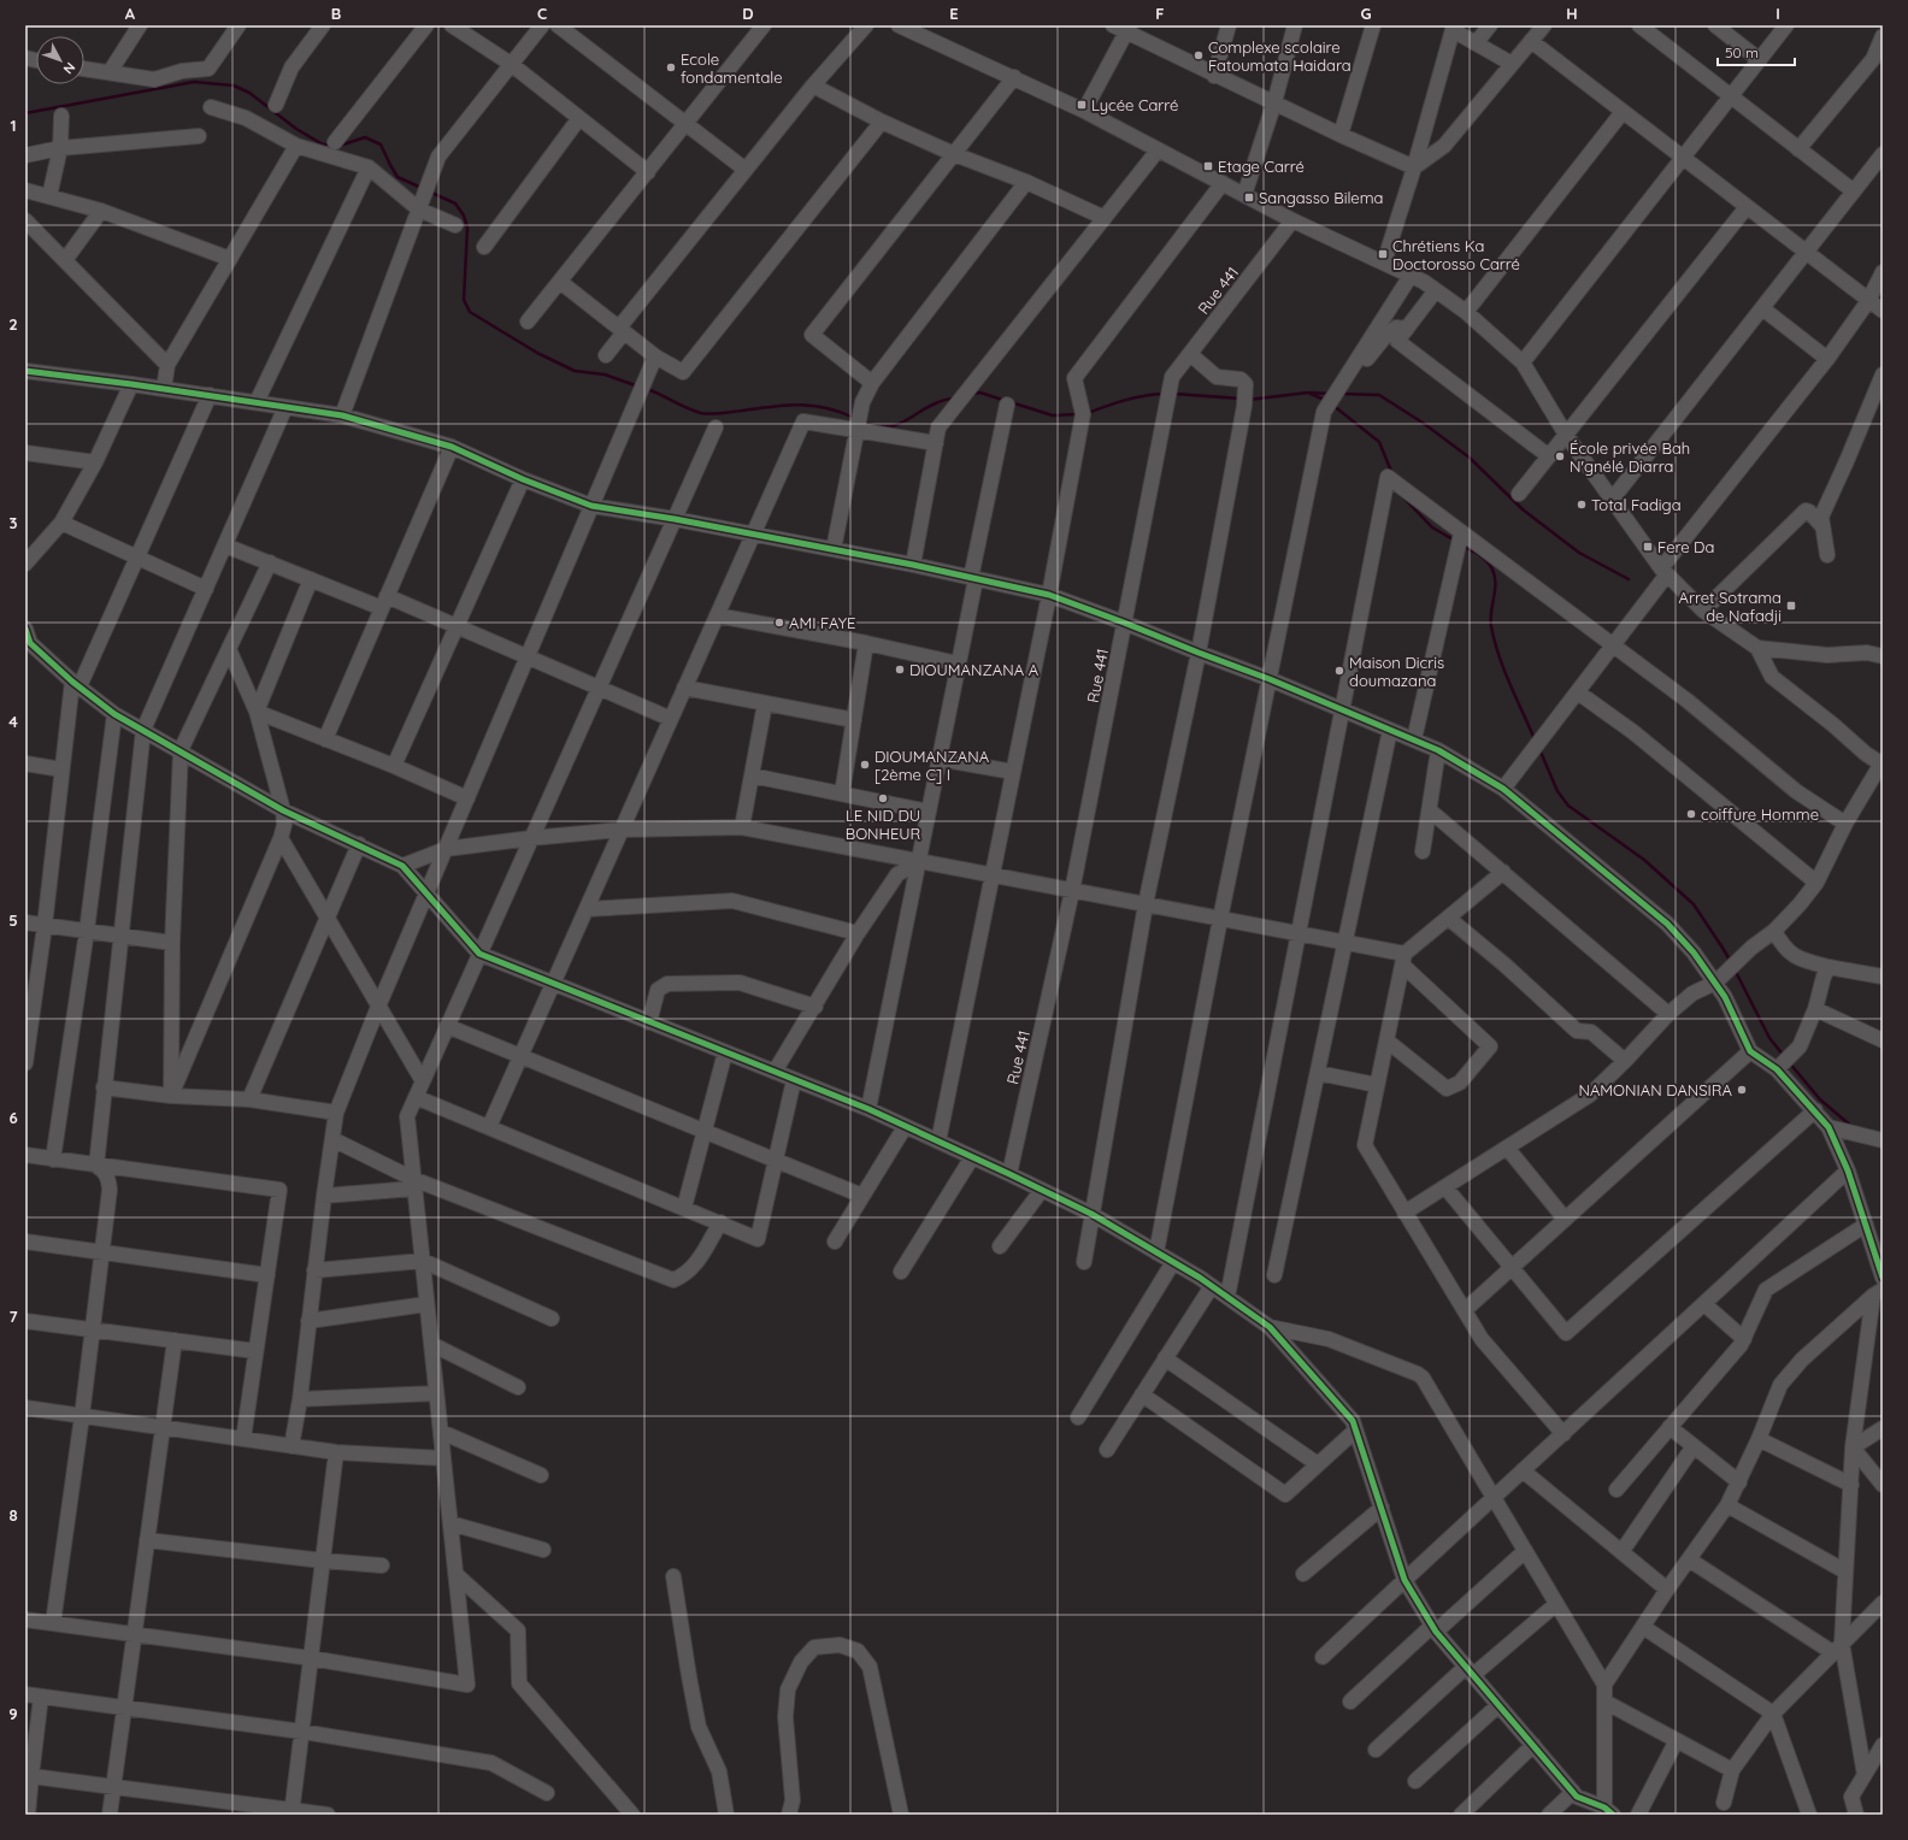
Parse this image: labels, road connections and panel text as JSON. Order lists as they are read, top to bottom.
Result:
{
  "streets": {
    "street": ["Rue 441"]
  },
  "places": {
    "other": [
      "Complexe scolaire Fatoumata Haidara",
      "Ecole fondamentale",
      "École privée Bah N'gnélé Diarra",
      "Total Fadiga",
      "AMI FAYE",
      "DIOUMANZANA A",
      "Maison Dicris doumazana",
      "DIOUMANZANA [2ème C] I",
      "LE NID DU BONHEUR",
      "coiffure Homme",
      "NAMONIAN DANSIRA"
    ],
    "transit": [
      "Lycée Carré",
      "Etage Carré",
      "Sangasso Bilema",
      "Chrétiens Ka Doctorosso Carré",
      "Fere Da",
      "Arret Sotrama de Nafadji"
    ]
  },
  "scale_bar": "50 m",
  "north": "bottom right",
  "grid": {
    "columns": [
      "A",
      "B",
      "C",
      "D",
      "E",
      "F",
      "G",
      "H",
      "I"
    ],
    "rows": [
      "1",
      "2",
      "3",
      "4",
      "5",
      "6",
      "7",
      "8",
      "9"
    ]
  }
}
